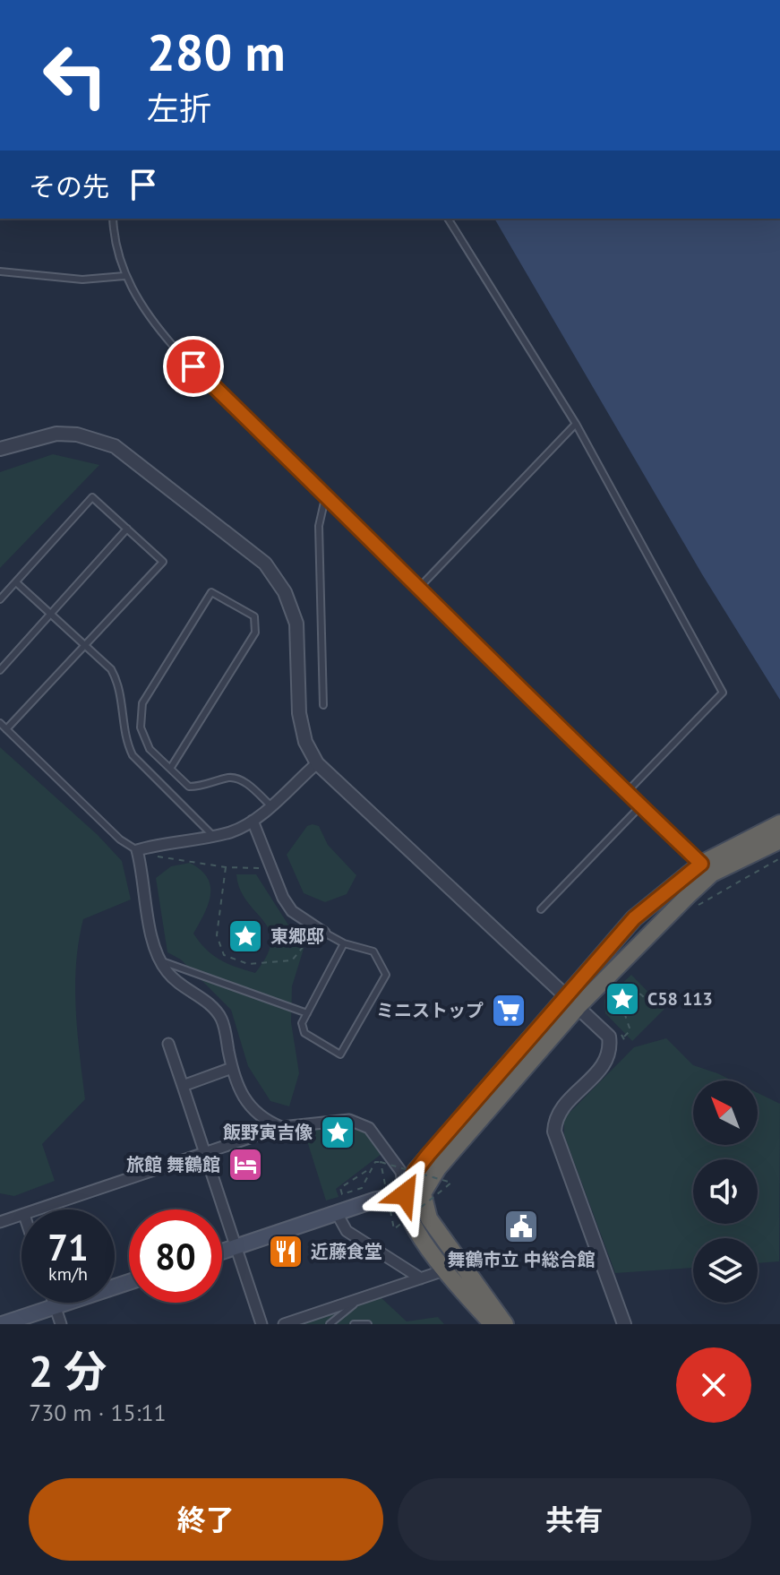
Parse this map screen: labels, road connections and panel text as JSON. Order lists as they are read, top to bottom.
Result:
{
  "places": {
    "place": ["東郷邸", "C58 113", "飯野寅吉像"],
    "supermarket": ["ミニストップ"],
    "hotel": ["旅館 舞鶴館"],
    "public building": ["舞鶴市立 中総合館"],
    "restaurant": ["近藤食堂"]
  },
  "north": "top left",
  "page": {
    "turn": ["280 m", "左折"],
    "then": "その先",
    "speed": "71 km/h",
    "limit": "80",
    "heading": ["2 分", "730 m · 15:11"],
    "buttons": ["終了", "共有"]
  }
}
